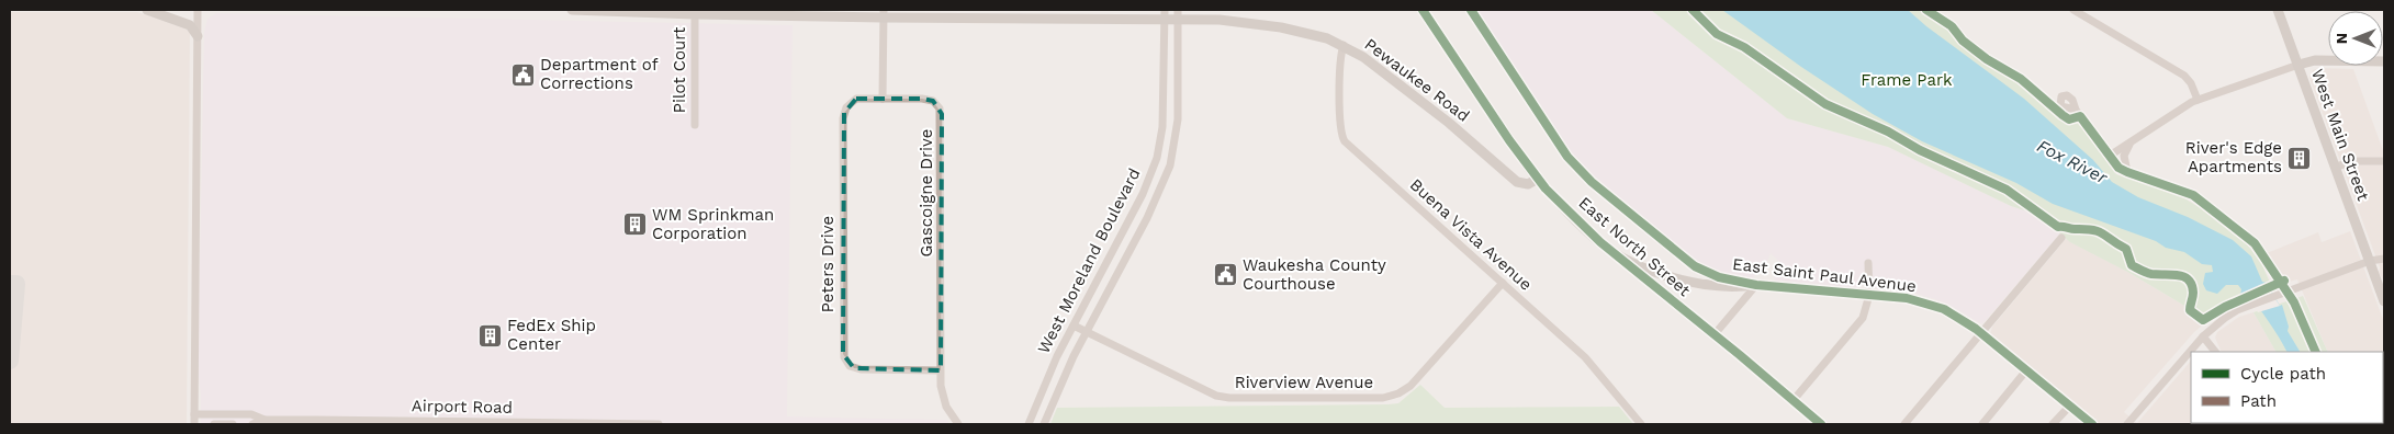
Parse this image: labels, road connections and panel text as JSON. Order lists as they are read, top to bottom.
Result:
{
  "streets": {
    "main road": [
      "Pewaukee Road",
      "West Main Street",
      "East North Street",
      "East Saint Paul Avenue"
    ],
    "street": [
      "Pilot Court",
      "Gascoigne Drive",
      "Buena Vista Avenue",
      "West Moreland Boulevard",
      "Peters Drive",
      "Riverview Avenue",
      "Airport Road"
    ]
  },
  "crossings": [
    ["Pilot Court", "Pewaukee Road"],
    ["Pewaukee Road", "Buena Vista Avenue"],
    ["Pewaukee Road", "East North Street"],
    ["Pewaukee Road", "West Moreland Boulevard"],
    ["Gascoigne Drive", "Peters Drive"],
    ["Buena Vista Avenue", "Riverview Avenue"],
    ["East North Street", "East Saint Paul Avenue"],
    ["West Moreland Boulevard", "Riverview Avenue"]
  ],
  "water": ["Fox River"],
  "parks": ["Frame Park"],
  "places": {
    "public building": ["Department of Corrections", "Waukesha County Courthouse"],
    "building": ["River's Edge Apartments", "WM Sprinkman Corporation", "FedEx Ship Center"]
  },
  "legend": ["Cycle path", "Path"],
  "north": "left"
}
